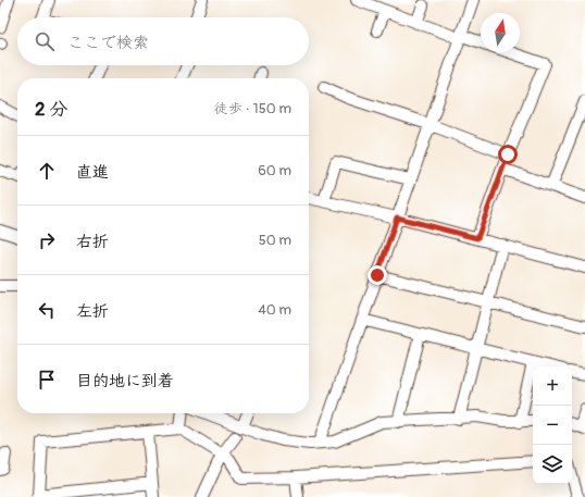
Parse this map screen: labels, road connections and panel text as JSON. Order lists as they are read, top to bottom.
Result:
{
  "north": "top",
  "page": {
    "search": "ここで検索",
    "heading": ["2 分", "徒歩 · 150 m"],
    "list": [
      ["直進", "60 m"],
      ["右折", "50 m"],
      ["左折", "40 m"],
      "目的地に到着"
    ],
    "map_buttons": ["+", "−"]
  }
}
